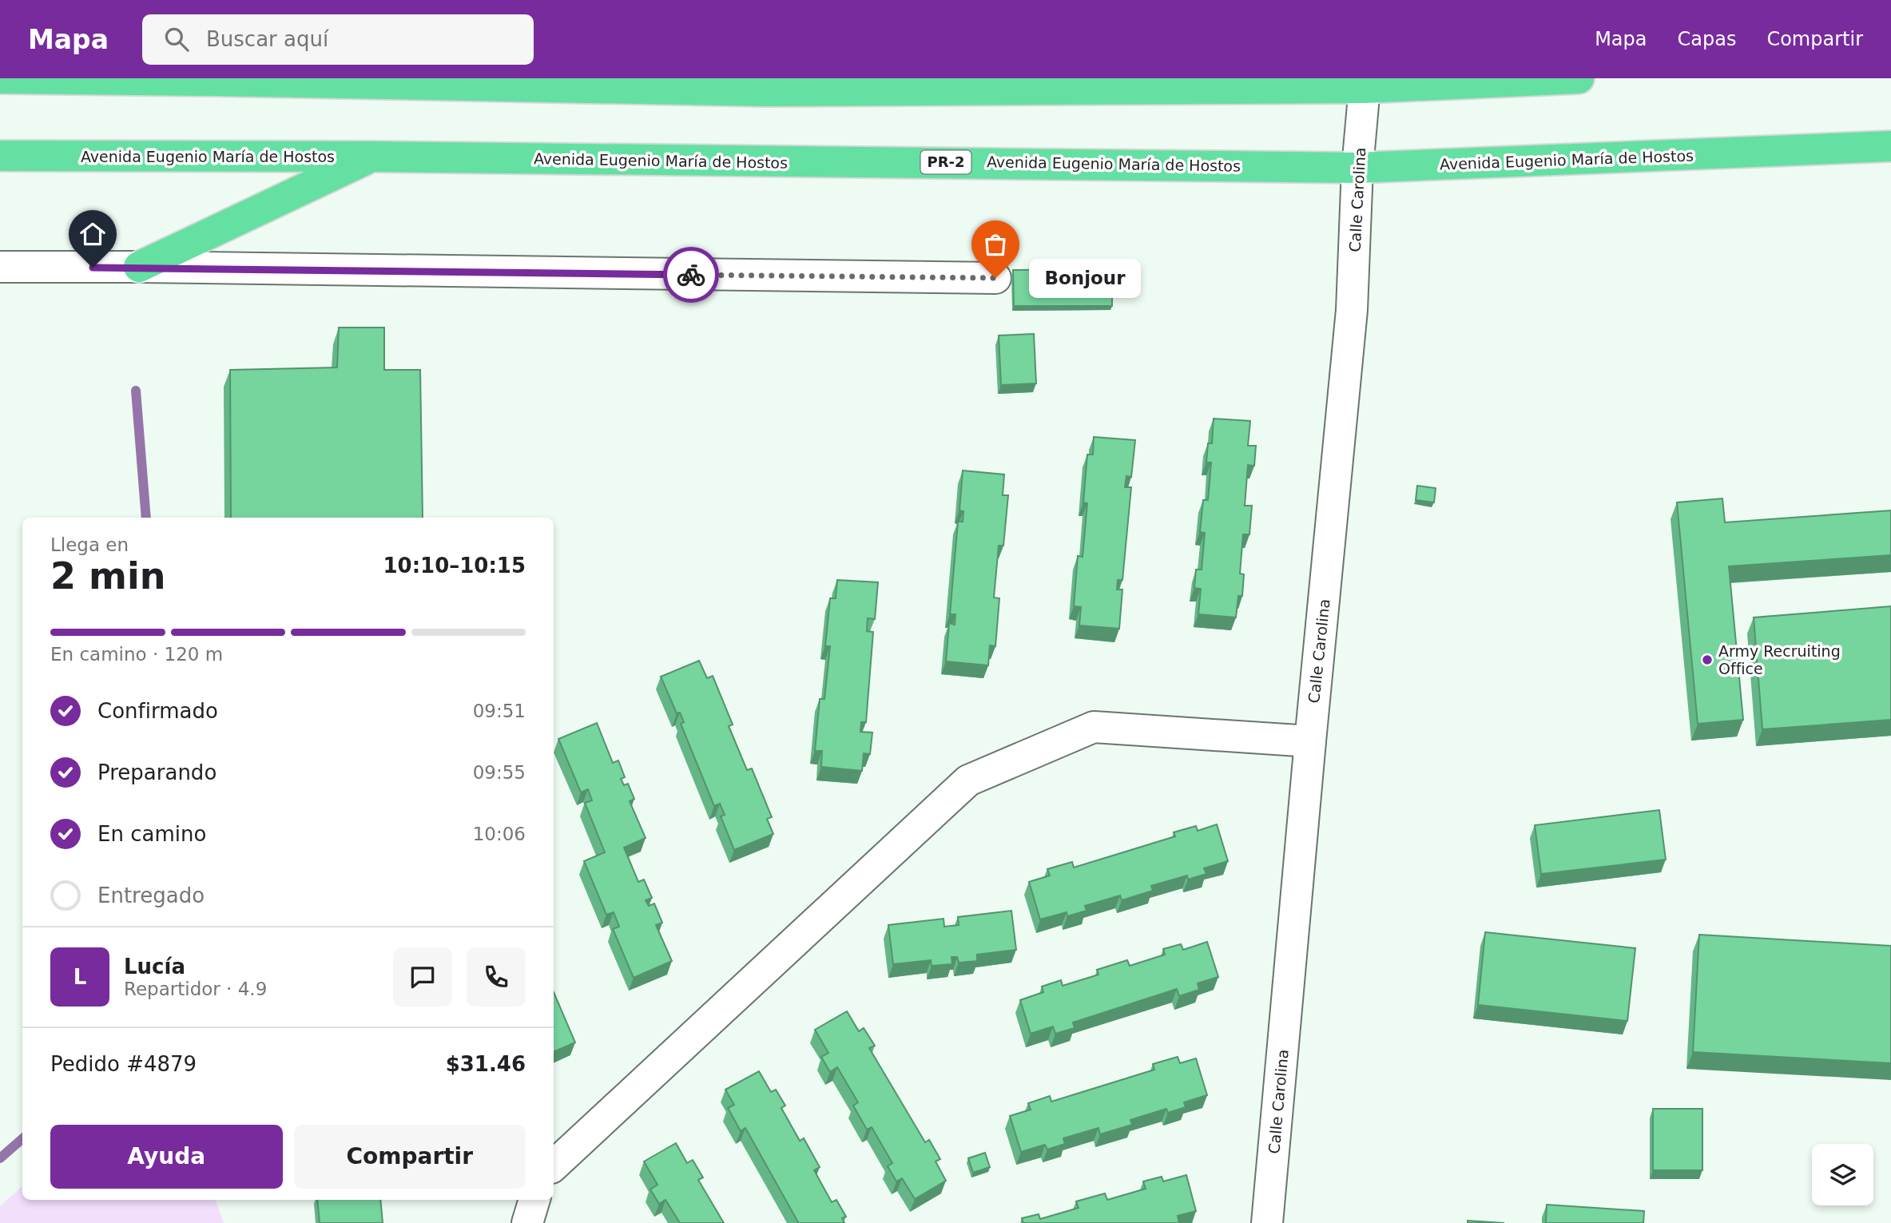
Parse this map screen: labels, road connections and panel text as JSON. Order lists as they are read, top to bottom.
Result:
{
  "streets": {
    "highway": ["Avenida Eugenio María de Hostos", "PR-2"],
    "street": ["Calle Carolina"]
  },
  "crossings": [
    ["Avenida Eugenio María de Hostos", "Calle Carolina"]
  ],
  "places": ["Bonjour", "Army Recruiting Office"],
  "page": {
    "header": "Mapa",
    "search": "Buscar aquí",
    "nav": ["Mapa", "Capas", "Compartir"],
    "bubble": "Bonjour",
    "heading": ["2 min", "Llega en", "10:10–10:15"],
    "panel": [
      "Lucía",
      "Repartidor · 4.9",
      "Pedido #4879",
      "$31.46"
    ],
    "bar": "En camino · 120 m",
    "list": [
      ["Confirmado", "09:51"],
      ["Preparando", "09:55"],
      ["En camino", "10:06"],
      "Entregado"
    ],
    "round": "L",
    "buttons": ["Ayuda", "Compartir"]
  }
}
